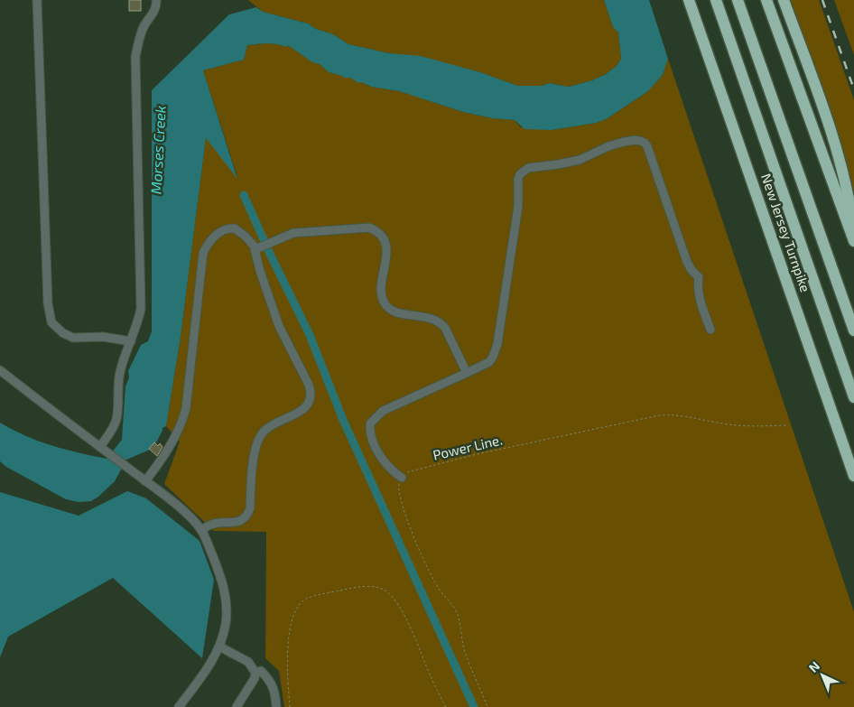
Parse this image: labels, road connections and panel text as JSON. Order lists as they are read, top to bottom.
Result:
{
  "streets": {
    "highway": ["New Jersey Turnpike"],
    "path": ["Power Line."]
  },
  "water": ["Morses Creek"],
  "north": "top left"
}
